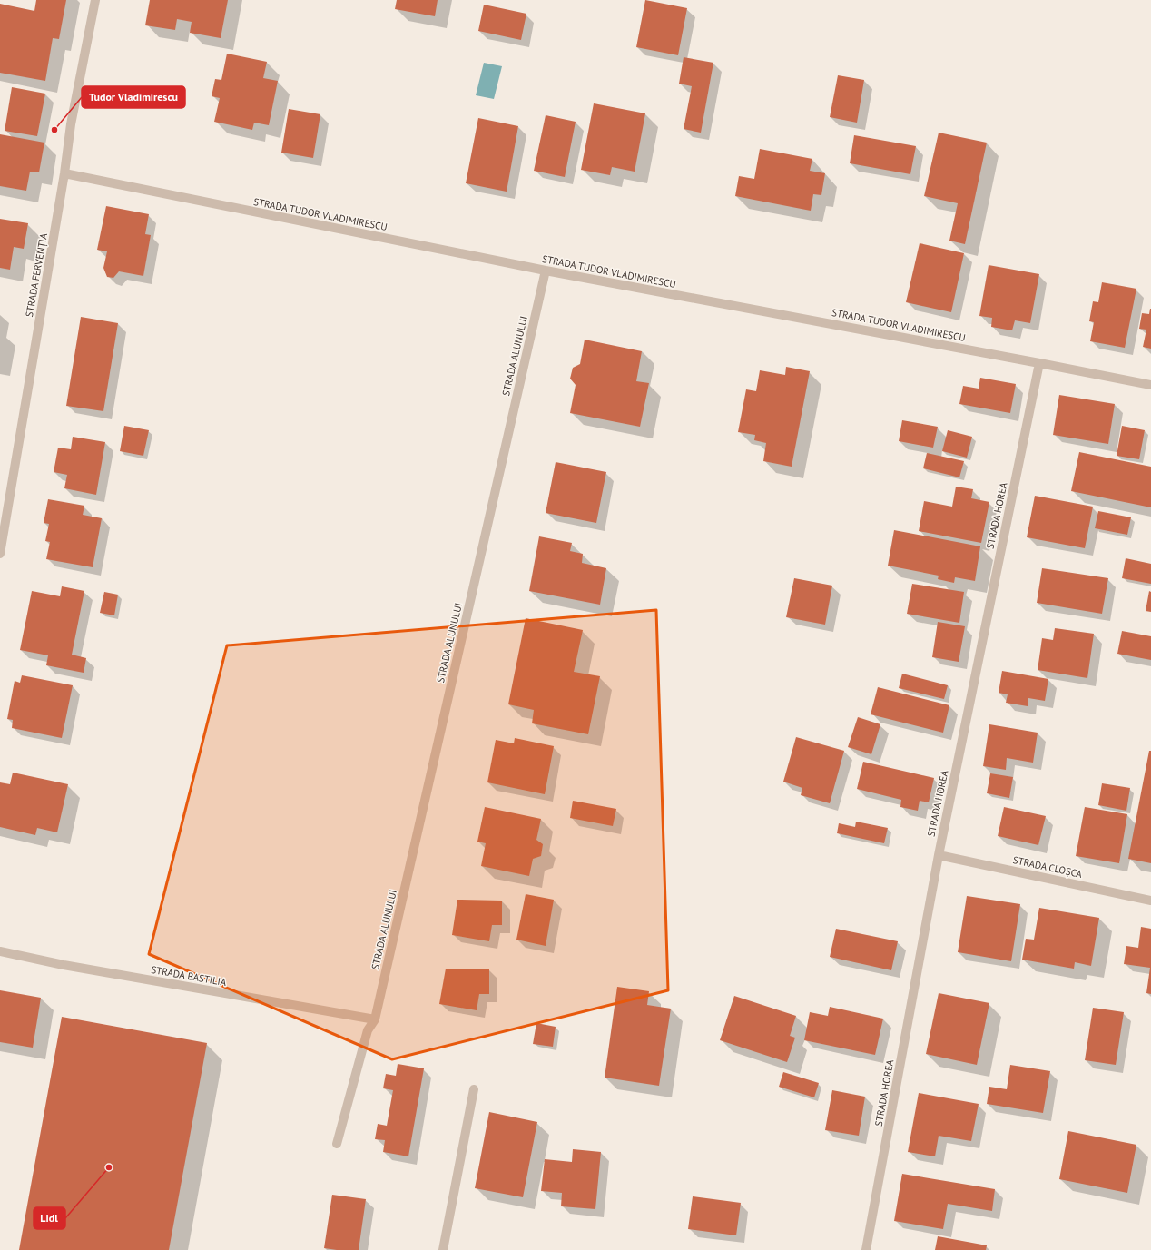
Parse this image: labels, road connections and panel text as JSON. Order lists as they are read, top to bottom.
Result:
{
  "streets": {
    "street": [
      "STRADA TUDOR VLADIMIRESCU",
      "STRADA FERVENȚIA",
      "STRADA ALUNULUI",
      "STRADA HOREA",
      "STRADA CLOȘCA",
      "STRADA BASTILIA"
    ]
  },
  "crossings": [
    ["STRADA TUDOR VLADIMIRESCU", "STRADA FERVENȚIA"],
    ["STRADA TUDOR VLADIMIRESCU", "STRADA ALUNULUI"],
    ["STRADA TUDOR VLADIMIRESCU", "STRADA HOREA"],
    ["STRADA ALUNULUI", "STRADA BASTILIA"],
    ["STRADA HOREA", "STRADA CLOȘCA"]
  ],
  "places": ["Tudor Vladimirescu", "Lidl"]
}
